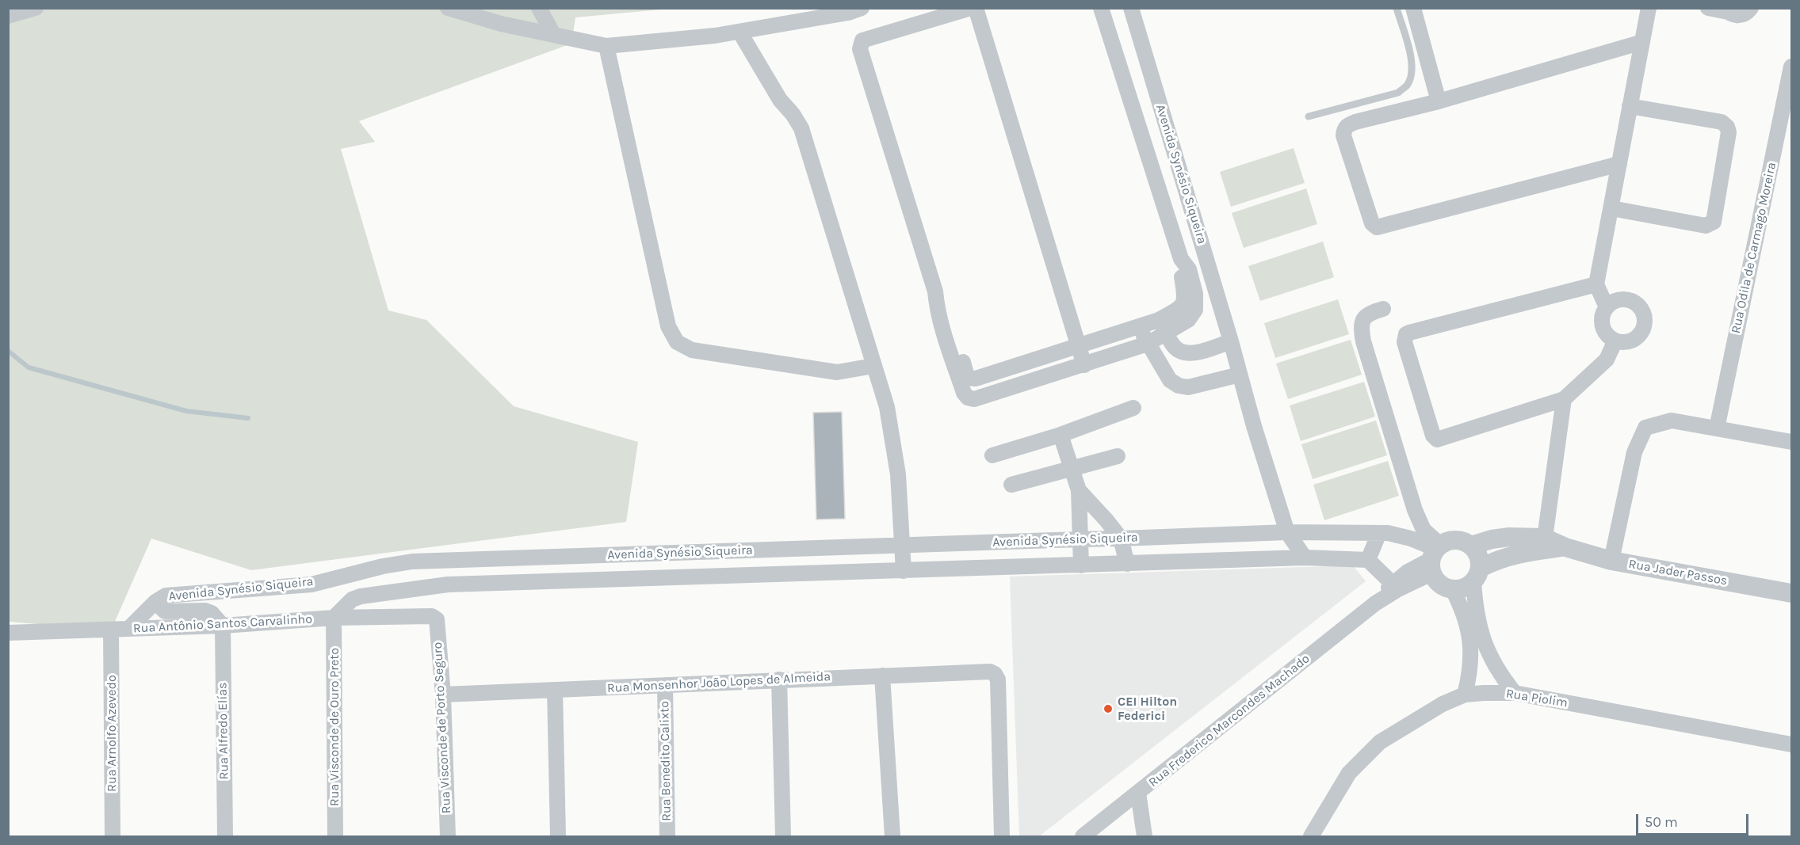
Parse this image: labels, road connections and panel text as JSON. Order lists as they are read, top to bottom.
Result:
{
  "streets": {
    "street": [
      "Avenida Synésio Siqueira",
      "Rua Odila de Carmago Moreira",
      "Rua Jader Passos",
      "Rua Antônio Santos Carvalinho",
      "Rua Monsenhor João Lopes de Almeida",
      "Rua Piolim",
      "Rua Frederico Marcondes Machado",
      "Rua Visconde de Ouro Preto",
      "Rua Visconde de Porto Seguro",
      "Rua Alfredo Elías",
      "Rua Arnolfo Azevedo",
      "Rua Benedito Calixto"
    ]
  },
  "crossings": [
    ["Avenida Synésio Siqueira", "Rua Jader Passos"],
    ["Avenida Synésio Siqueira", "Rua Antônio Santos Carvalinho"],
    ["Avenida Synésio Siqueira", "Rua Frederico Marcondes Machado"],
    ["Avenida Synésio Siqueira", "Rua Visconde de Ouro Preto"],
    ["Avenida Synésio Siqueira", "Rua Alfredo Elías"],
    ["Rua Jader Passos", "Rua Frederico Marcondes Machado"],
    ["Rua Antônio Santos Carvalinho", "Rua Visconde de Ouro Preto"],
    ["Rua Antônio Santos Carvalinho", "Rua Visconde de Porto Seguro"],
    ["Rua Antônio Santos Carvalinho", "Rua Alfredo Elías"],
    ["Rua Antônio Santos Carvalinho", "Rua Arnolfo Azevedo"],
    ["Rua Monsenhor João Lopes de Almeida", "Rua Visconde de Porto Seguro"],
    ["Rua Monsenhor João Lopes de Almeida", "Rua Benedito Calixto"]
  ],
  "places": ["CEI Hilton Federici"],
  "scale_bar": "50 m"
}
